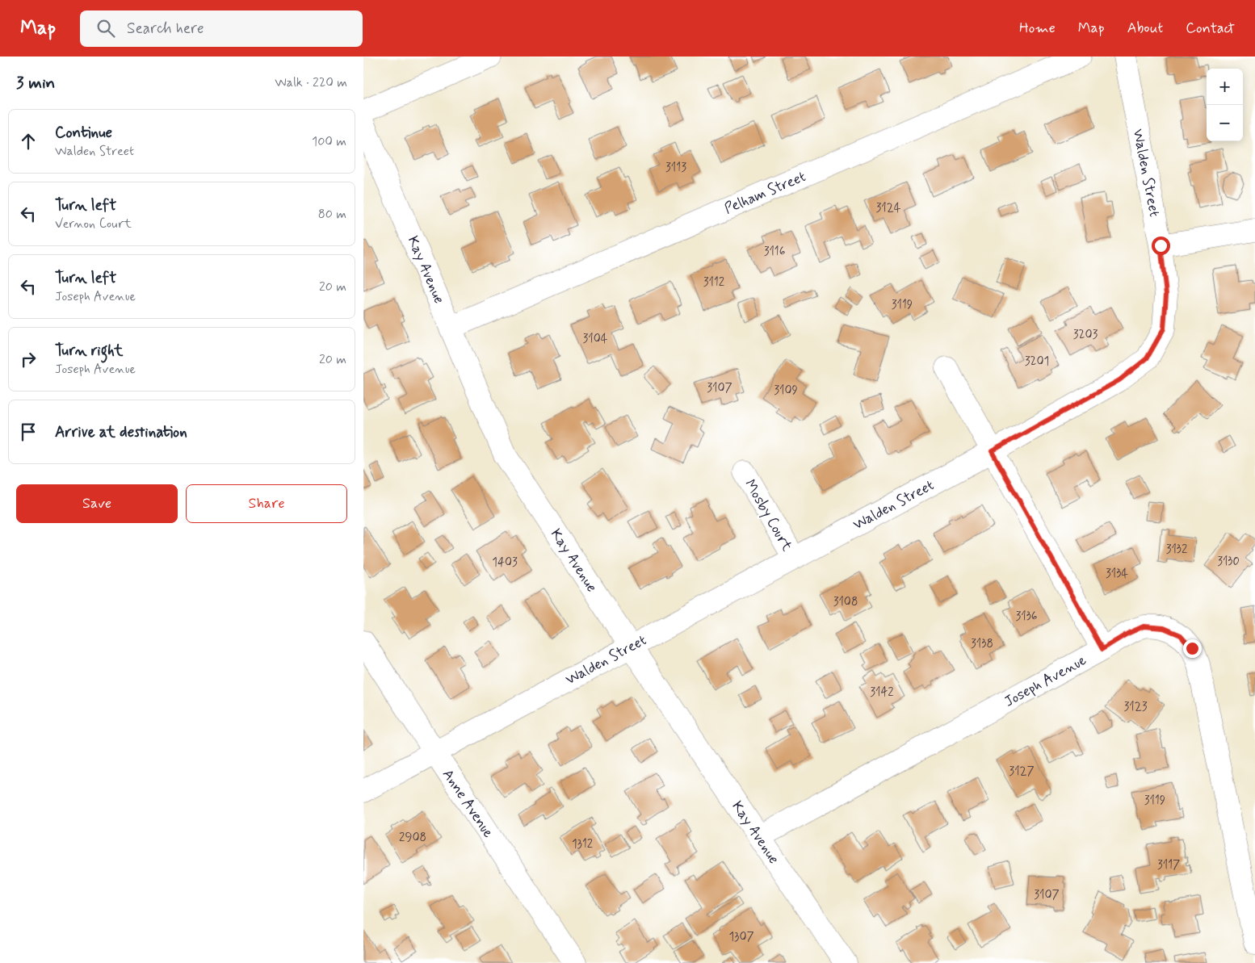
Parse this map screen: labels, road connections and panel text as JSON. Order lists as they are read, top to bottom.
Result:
{
  "streets": {
    "street": [
      "Walden Street",
      "Pelham Street",
      "Kay Avenue",
      "Mosby Court",
      "Joseph Avenue",
      "Anne Avenue"
    ]
  },
  "crossings": [
    ["Walden Street", "Kay Avenue"],
    ["Walden Street", "Mosby Court"],
    ["Walden Street", "Anne Avenue"],
    ["Pelham Street", "Kay Avenue"],
    ["Kay Avenue", "Joseph Avenue"]
  ],
  "house_numbers": [
    "3113",
    "3124",
    "3116",
    "3112",
    "3119",
    "3203",
    "3104",
    "3201",
    "3107",
    "3109",
    "3132",
    "3130",
    "1403",
    "3134",
    "3108",
    "3136",
    "3138",
    "3142",
    "3123",
    "3127",
    "3119",
    "2908",
    "1312",
    "3117",
    "3107",
    "1307"
  ],
  "page": {
    "header": "Map",
    "search": "Search here",
    "nav": [
      "Home",
      "Map",
      "About",
      "Contact"
    ],
    "heading": ["3 min", "Walk · 220 m"],
    "map_buttons": ["+", "−"],
    "list": [
      ["Continue", "Walden Street", "100 m"],
      ["Turn left", "Vernon Court", "80 m"],
      ["Turn left", "Joseph Avenue", "20 m"],
      ["Turn right", "Joseph Avenue", "20 m"],
      "Arrive at destination"
    ],
    "buttons": ["Save", "Share"]
  }
}
